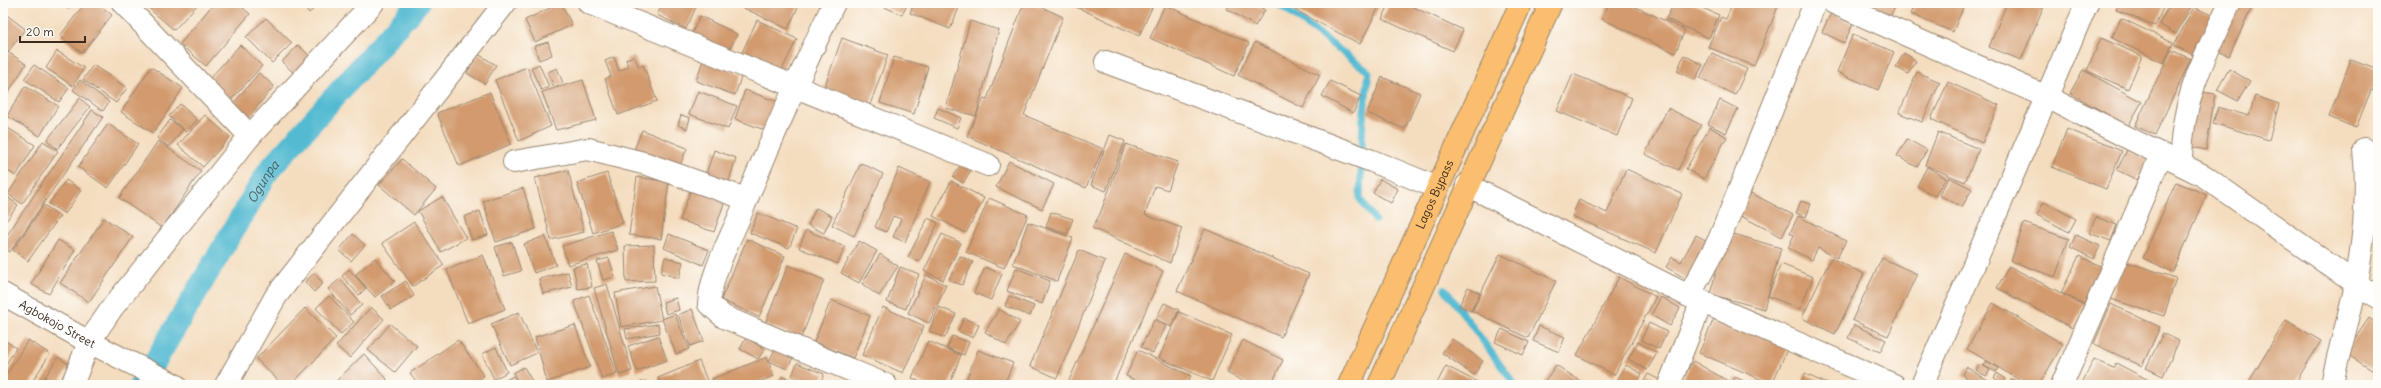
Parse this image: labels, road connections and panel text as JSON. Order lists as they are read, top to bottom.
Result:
{
  "streets": {
    "main road": ["Lagos Bypass"],
    "street": ["Agbokojo Street"]
  },
  "water": ["Ogunpa"],
  "scale_bar": "20 m"
}
